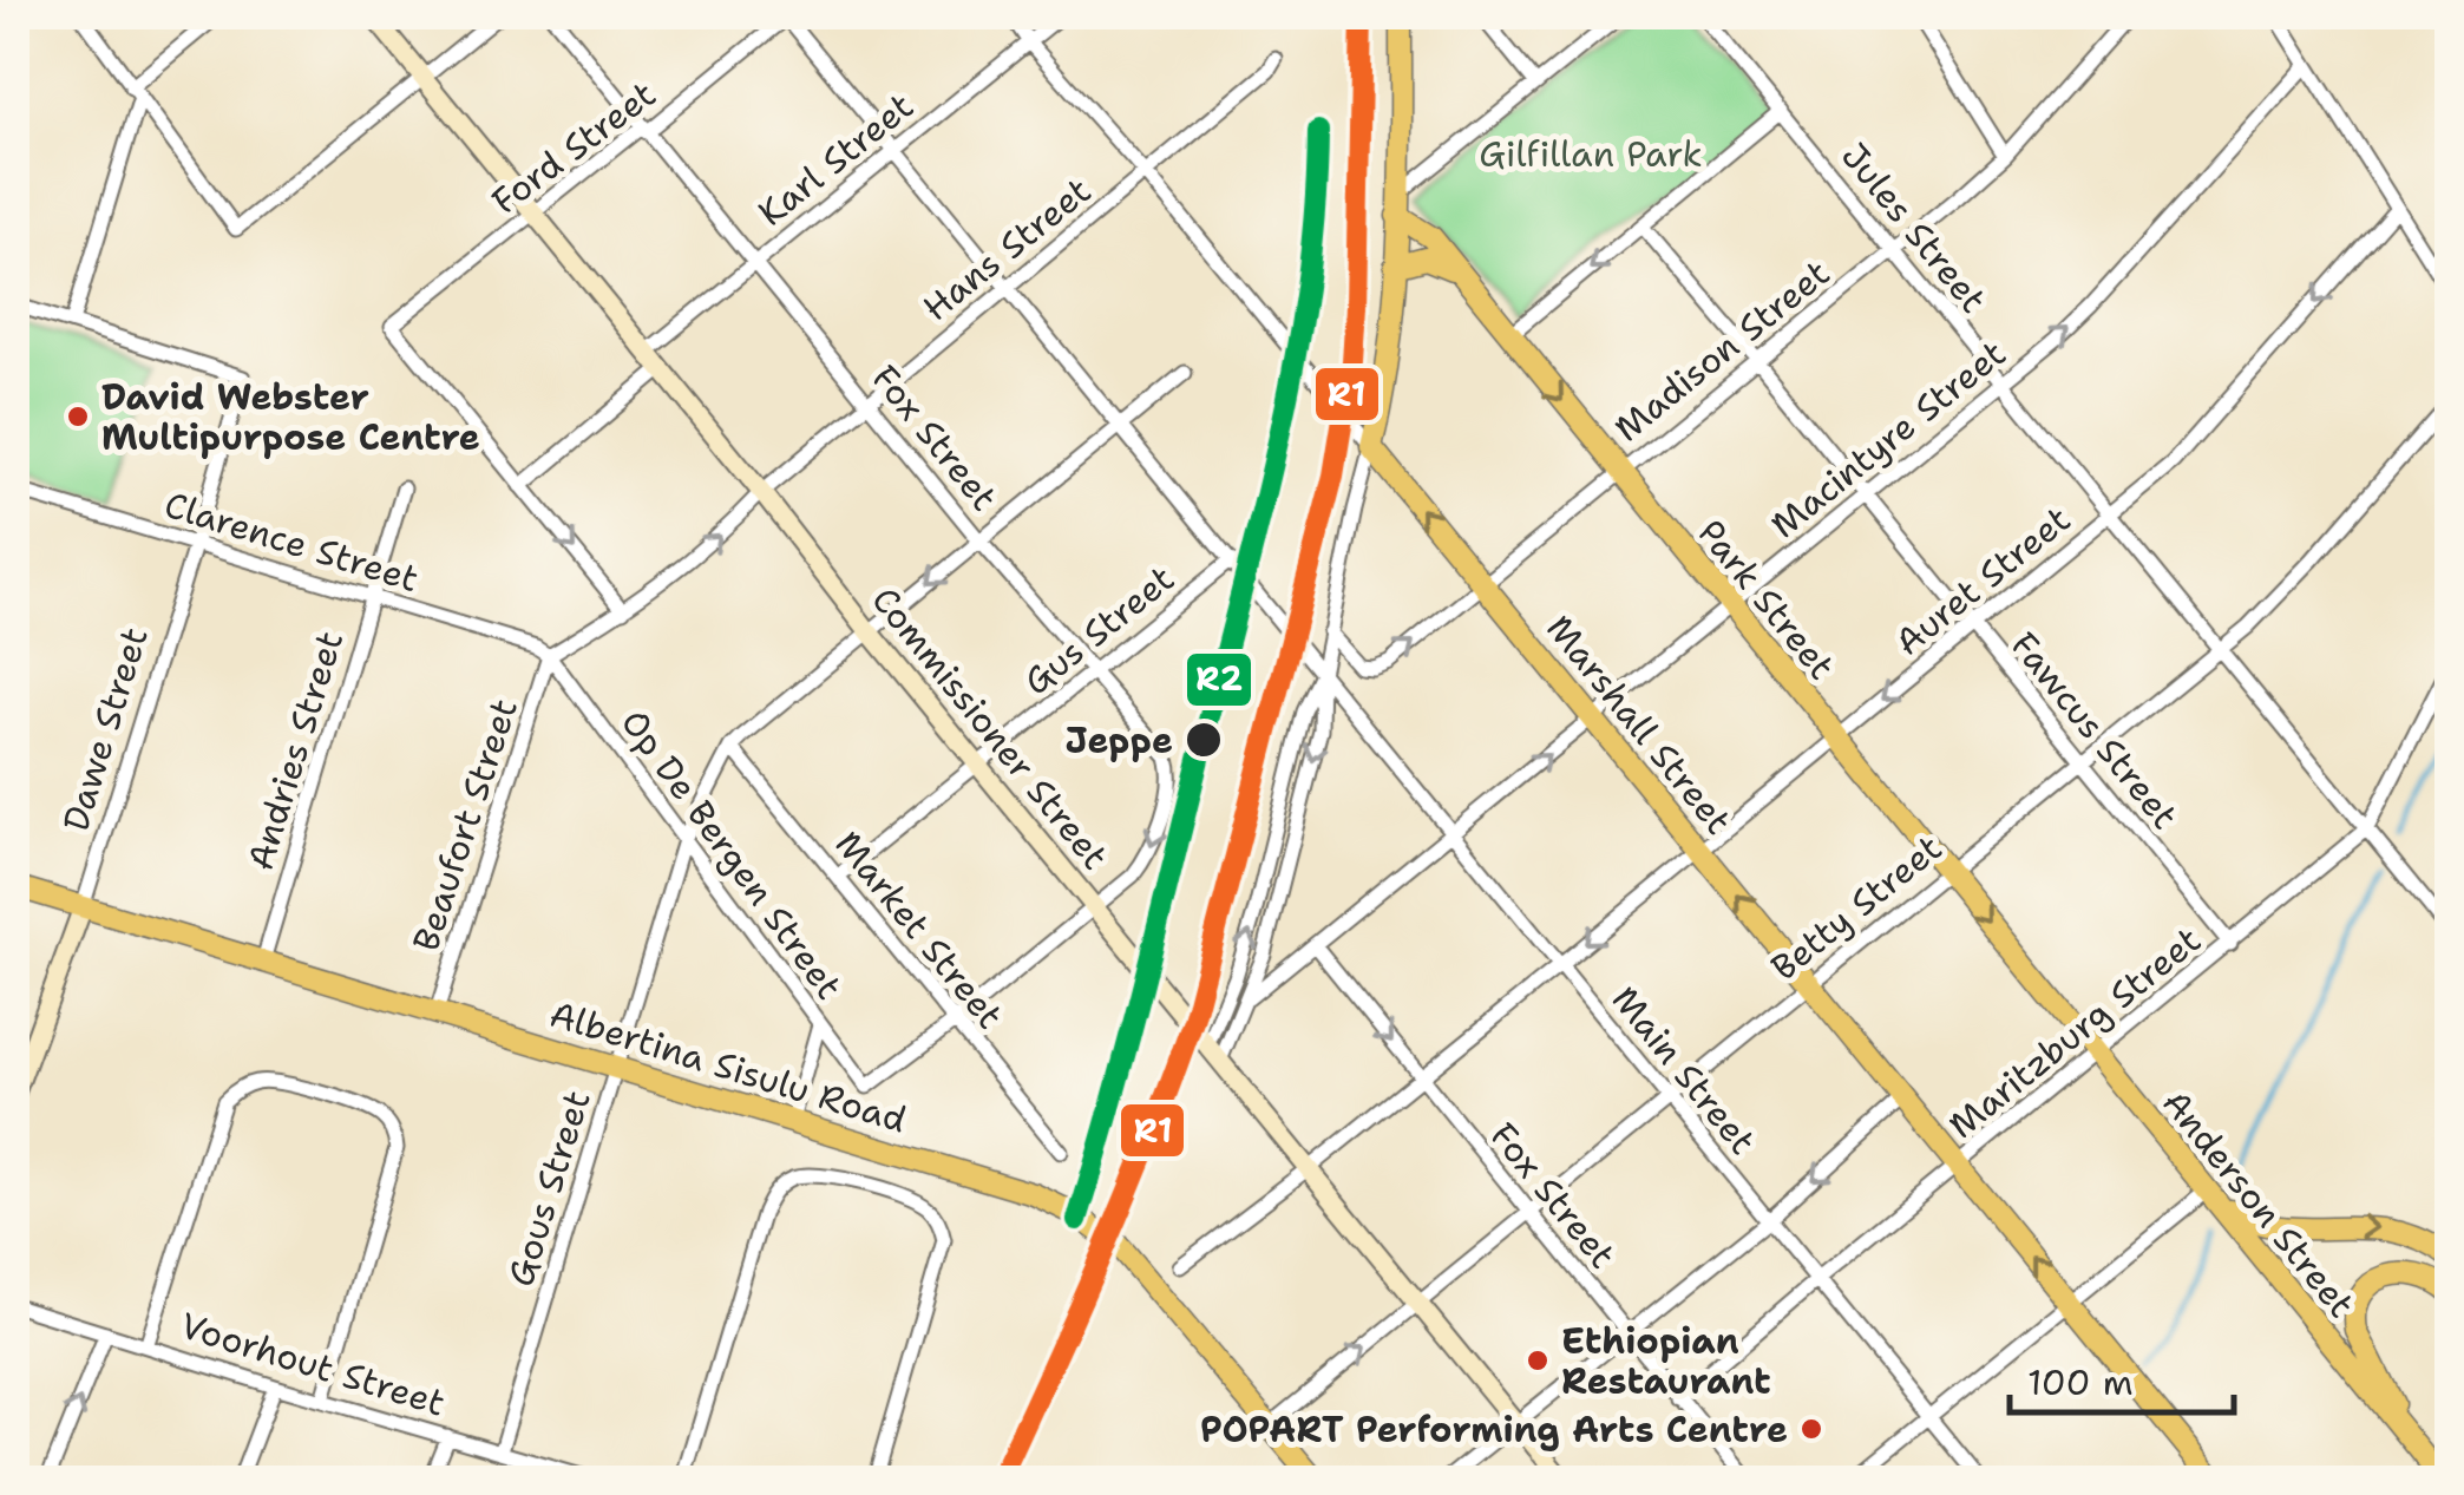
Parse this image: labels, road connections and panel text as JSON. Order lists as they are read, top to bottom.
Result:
{
  "streets": {
    "main road": [
      "Park Street",
      "Marshall Street",
      "Commissioner Street",
      "Dawe Street",
      "Albertina Sisulu Road",
      "Anderson Street"
    ],
    "street": [
      "Ford Street",
      "Karl Street",
      "Jules Street",
      "Hans Street",
      "Madison Street",
      "Fox Street",
      "Macintyre Street",
      "Clarence Street",
      "Auret Street",
      "Gus Street",
      "Fawcus Street",
      "Andries Street",
      "Beaufort Street",
      "Op De Bergen Street",
      "Betty Street",
      "Market Street",
      "Maritzburg Street",
      "Main Street",
      "Gous Street",
      "Voorhout Street"
    ]
  },
  "crossings": [
    ["Ford Street", "Fox Street"],
    ["Ford Street", "Commissioner Street"],
    ["Karl Street", "Fox Street"],
    ["Karl Street", "Marshall Street"],
    ["Karl Street", "Commissioner Street"],
    ["Jules Street", "Madison Street"],
    ["Jules Street", "Macintyre Street"],
    ["Jules Street", "Auret Street"],
    ["Jules Street", "Betty Street"],
    ["Jules Street", "Maritzburg Street"],
    ["Hans Street", "Fox Street"],
    ["Hans Street", "Clarence Street"],
    ["Hans Street", "Marshall Street"],
    ["Hans Street", "Commissioner Street"],
    ["Hans Street", "Beaufort Street"],
    ["Hans Street", "Op De Bergen Street"],
    ["Madison Street", "Park Street"],
    ["Madison Street", "Marshall Street"],
    ["Madison Street", "Fawcus Street"],
    ["Fox Street", "Macintyre Street"],
    ["Fox Street", "Auret Street"],
    ["Fox Street", "Gus Street"],
    ["Fox Street", "Commissioner Street"],
    ["Fox Street", "Betty Street"],
    ["Fox Street", "Maritzburg Street"],
    ["Macintyre Street", "Park Street"],
    ["Macintyre Street", "Marshall Street"],
    ["Macintyre Street", "Fawcus Street"],
    ["Macintyre Street", "Main Street"],
    ["Clarence Street", "Dawe Street"],
    ["Clarence Street", "Andries Street"],
    ["Clarence Street", "Beaufort Street"],
    ["Clarence Street", "Op De Bergen Street"],
    ["Auret Street", "Park Street"],
    ["Auret Street", "Marshall Street"],
    ["Auret Street", "Commissioner Street"],
    ["Auret Street", "Fawcus Street"],
    ["Auret Street", "Main Street"],
    ["Park Street", "Betty Street"],
    ["Park Street", "Anderson Street"],
    ["Gus Street", "Commissioner Street"],
    ["Gus Street", "Market Street"],
    ["Marshall Street", "Betty Street"],
    ["Marshall Street", "Maritzburg Street"],
    ["Commissioner Street", "Betty Street"],
    ["Dawe Street", "Albertina Sisulu Road"],
    ["Fawcus Street", "Betty Street"],
    ["Fawcus Street", "Maritzburg Street"],
    ["Andries Street", "Albertina Sisulu Road"],
    ["Beaufort Street", "Op De Bergen Street"],
    ["Beaufort Street", "Albertina Sisulu Road"],
    ["Op De Bergen Street", "Market Street"],
    ["Op De Bergen Street", "Gous Street"],
    ["Betty Street", "Albertina Sisulu Road"],
    ["Betty Street", "Main Street"],
    ["Market Street", "Gous Street"],
    ["Maritzburg Street", "Main Street"],
    ["Maritzburg Street", "Anderson Street"],
    ["Albertina Sisulu Road", "Gous Street"],
    ["Gous Street", "Voorhout Street"]
  ],
  "one_way": ["Macintyre Street", "Auret Street"],
  "parks": ["Gilfillan Park"],
  "places": [
    "David Webster Multipurpose Centre",
    "Jeppe",
    "Ethiopian Restaurant",
    "POPART Performing Arts Centre"
  ],
  "lines": ["transit line R1", "transit line R2"],
  "scale_bar": "100 m"
}
